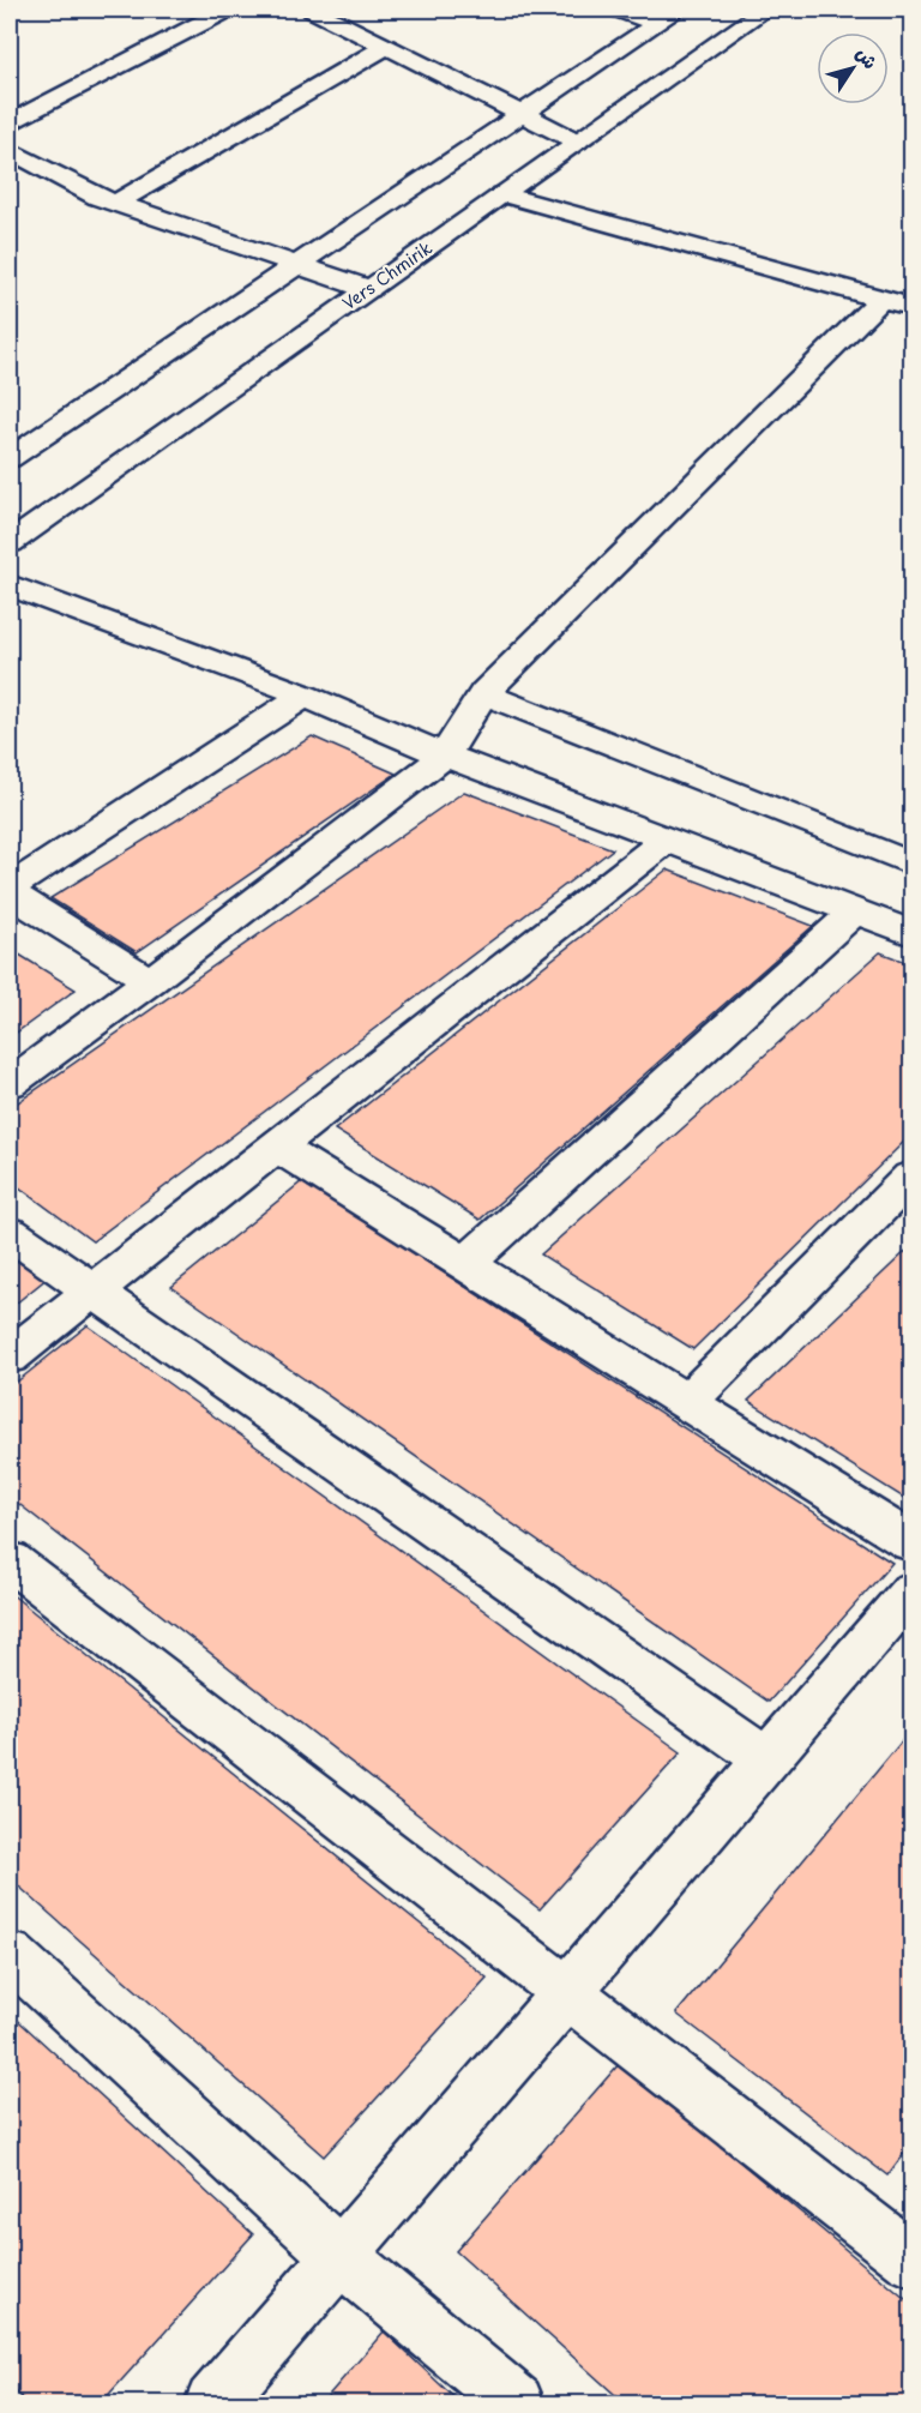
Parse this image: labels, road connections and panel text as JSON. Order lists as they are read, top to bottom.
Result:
{
  "streets": {
    "street": ["Vers Chmirik"]
  },
  "north": "top right"
}
